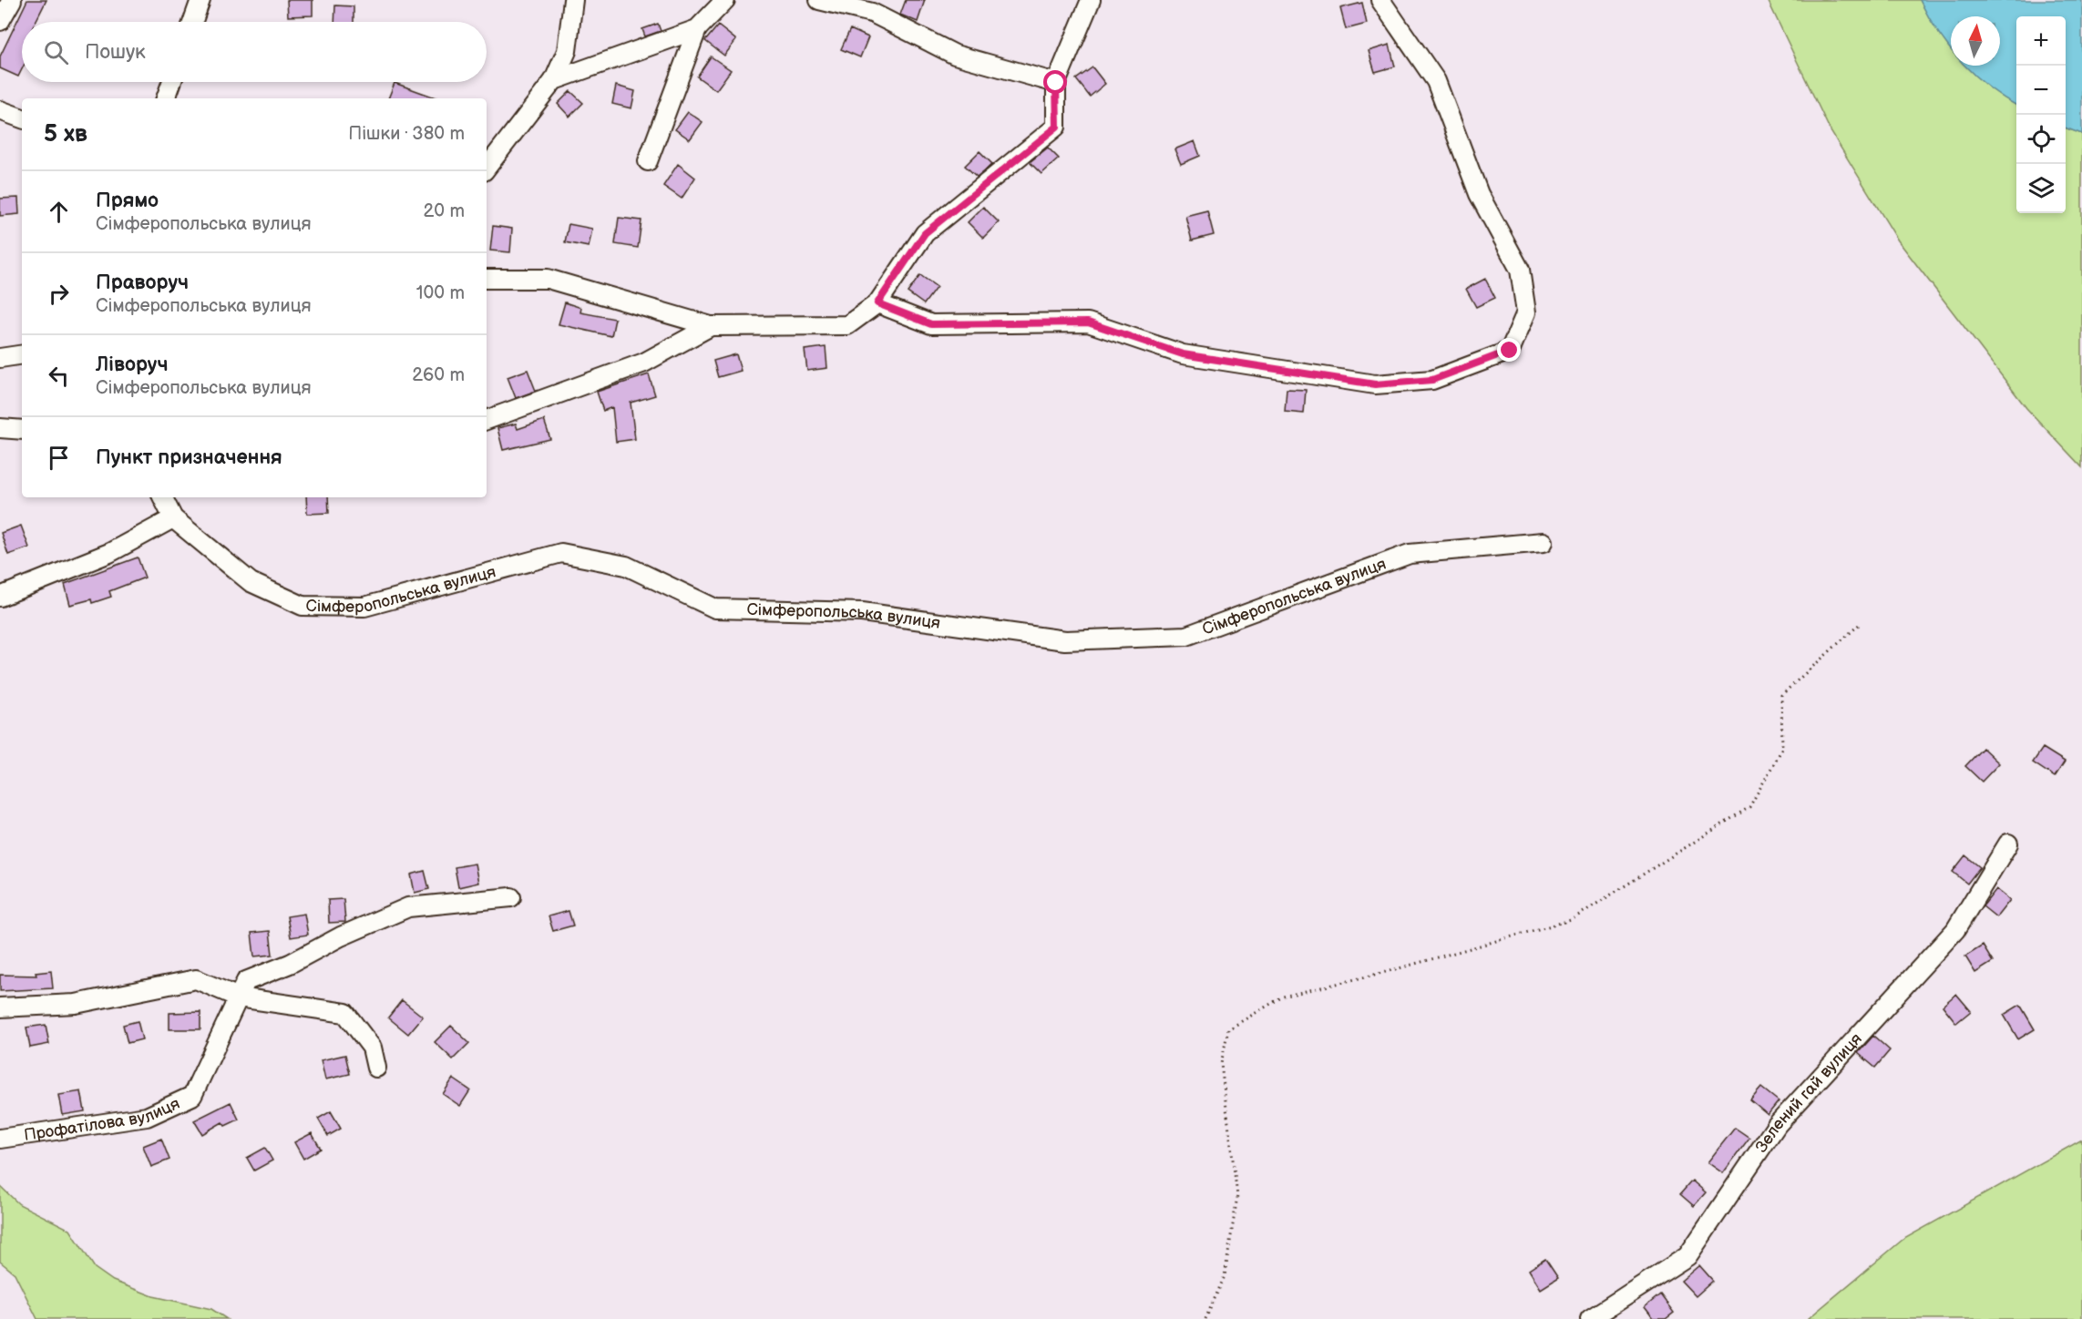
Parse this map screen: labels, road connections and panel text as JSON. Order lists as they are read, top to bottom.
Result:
{
  "streets": {
    "street": ["Сімферопольська вулиця", "Зелений гай вулиця", "Профатілова вулиця"]
  },
  "north": "top",
  "page": {
    "map_buttons": ["+", "−"],
    "search": "Пошук",
    "heading": ["5 хв", "Пішки · 380 m"],
    "list": [
      ["Прямо", "Сімферопольська вулиця", "20 m"],
      ["Праворуч", "Сімферопольська вулиця", "100 m"],
      ["Ліворуч", "Сімферопольська вулиця", "260 m"],
      "Пункт призначення"
    ]
  }
}
